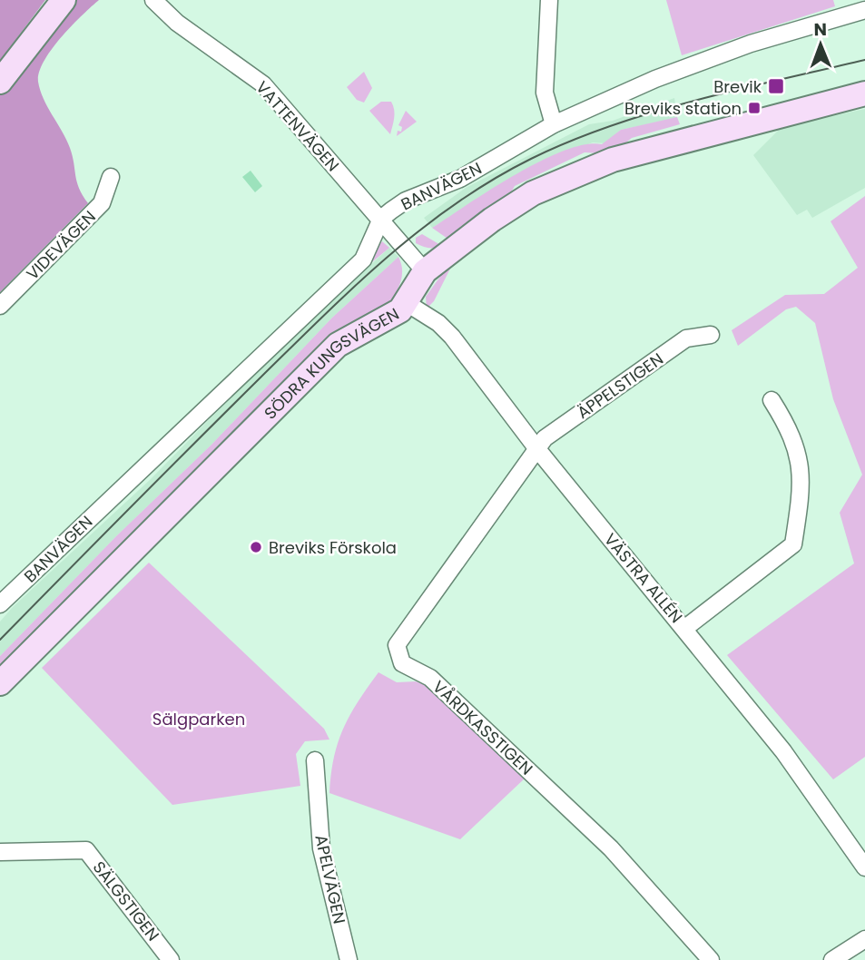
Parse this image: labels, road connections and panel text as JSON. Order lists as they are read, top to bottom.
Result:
{
  "streets": {
    "street": [
      "VATTENVÄGEN",
      "BANVÄGEN",
      "VIDEVÄGEN",
      "SÖDRA KUNGSVÄGEN",
      "ÄPPELSTIGEN",
      "VÄSTRA ALLÉN",
      "VÅRDKASSTIGEN",
      "APELVÄGEN",
      "SÄLGSTIGEN"
    ]
  },
  "crossings": [
    ["VATTENVÄGEN", "BANVÄGEN"],
    ["VATTENVÄGEN", "SÖDRA KUNGSVÄGEN"],
    ["SÖDRA KUNGSVÄGEN", "VÄSTRA ALLÉN"],
    ["ÄPPELSTIGEN", "VÄSTRA ALLÉN"],
    ["ÄPPELSTIGEN", "VÅRDKASSTIGEN"],
    ["VÄSTRA ALLÉN", "VÅRDKASSTIGEN"]
  ],
  "parks": ["Sälgparken"],
  "places": {
    "transit": ["Brevik", "Breviks station"],
    "other": ["Breviks Förskola"]
  },
  "north": "top"
}
